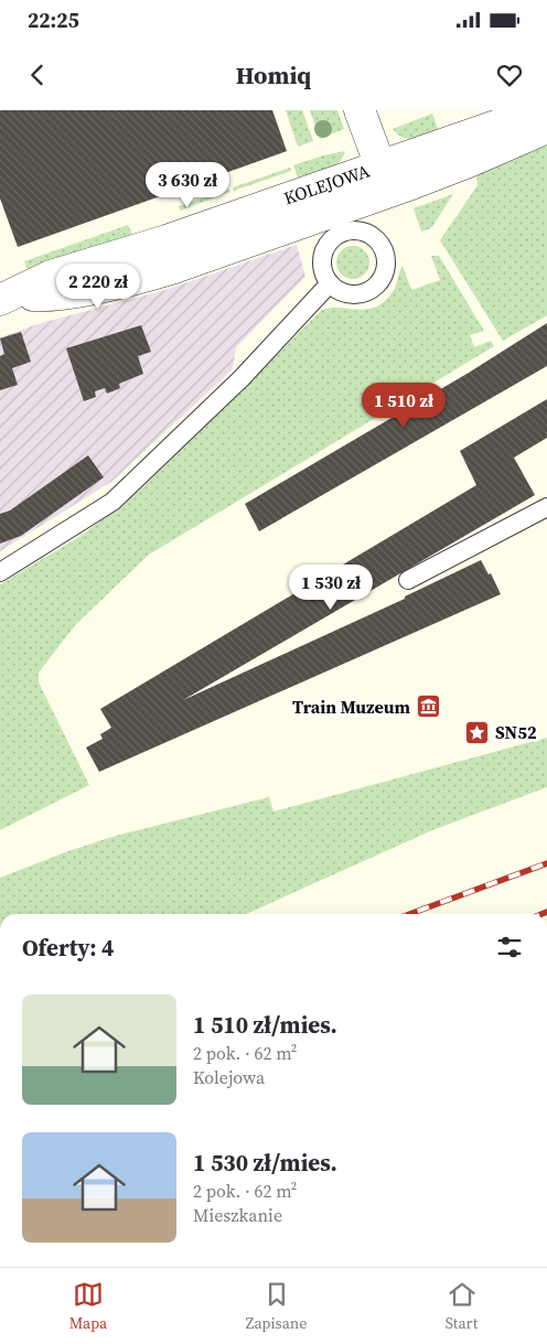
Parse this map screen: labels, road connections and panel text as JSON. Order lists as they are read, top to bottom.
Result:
{
  "streets": {
    "street": ["KOLEJOWA"]
  },
  "places": {
    "museum": ["Train Muzeum"],
    "place": ["SN52"]
  },
  "page": {
    "status": "22:25",
    "header": "Homiq",
    "price": [
      "3 630 zł",
      "2 220 zł",
      "1 510 zł",
      "1 530 zł"
    ],
    "heading": "Oferty: 4",
    "list": [
      {
        "name": "1 510 zł/mies.",
        "note": "2 pok. · 62 m² · Kolejowa"
      },
      {
        "name": "1 530 zł/mies.",
        "note": "2 pok. · 62 m² · Mieszkanie"
      }
    ],
    "tabs": ["Mapa", "Zapisane", "Start"]
  }
}
